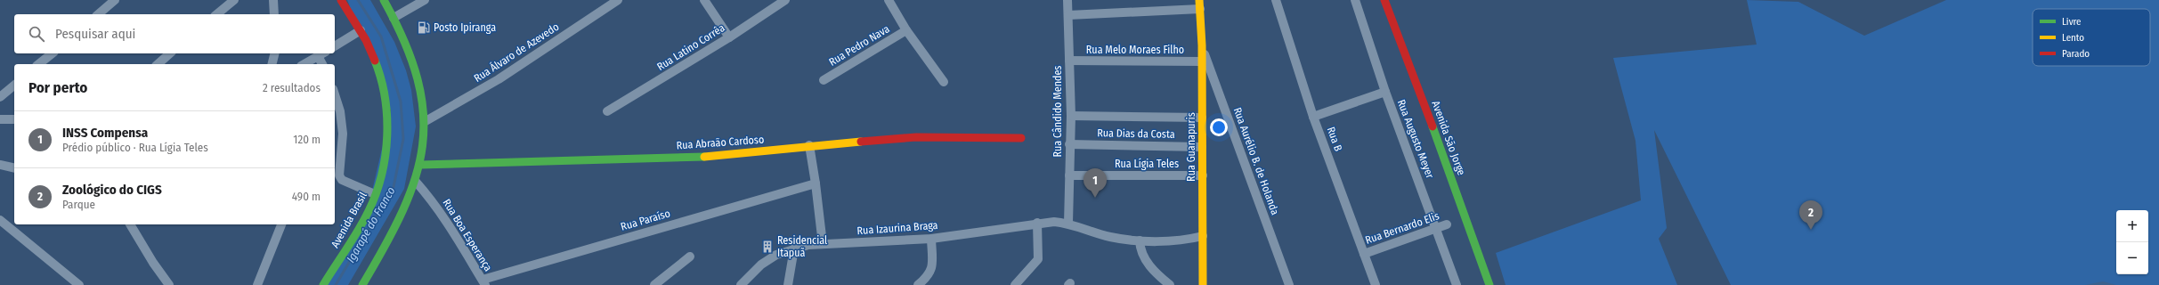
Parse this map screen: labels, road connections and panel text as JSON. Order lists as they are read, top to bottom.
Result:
{
  "streets": {
    "main road": [
      "Avenida São Jorge",
      "Rua Abraão Cardoso",
      "Rua Guanapuris",
      "Avenida Brasil"
    ],
    "street": [
      "Rua Pedro Nava",
      "Rua Latino Corrêa",
      "Rua Melo Moraes Filho",
      "Rua Álvaro de Azevedo",
      "Rua Cândido Mendes",
      "Rua Dias da Costa",
      "Rua B",
      "Rua Augusto Meyer",
      "Rua Aurélio B. de Holanda",
      "Rua Lígia Teles",
      "Rua Paraíso",
      "Rua Izaurina Braga",
      "Rua Bernardo Elis",
      "Rua Boa Esperança"
    ]
  },
  "crossings": [
    ["Rua Melo Moraes Filho", "Rua Cândido Mendes"],
    ["Rua Melo Moraes Filho", "Rua Guanapuris"],
    ["Rua Cândido Mendes", "Rua Dias da Costa"],
    ["Rua Cândido Mendes", "Rua Lígia Teles"],
    ["Rua Cândido Mendes", "Rua Izaurina Braga"],
    ["Rua Dias da Costa", "Rua Guanapuris"],
    ["Rua B", "Rua Bernardo Elis"],
    ["Rua Augusto Meyer", "Rua Bernardo Elis"],
    ["Rua Guanapuris", "Rua Aurélio B. de Holanda"],
    ["Rua Guanapuris", "Rua Lígia Teles"],
    ["Rua Guanapuris", "Rua Izaurina Braga"],
    ["Rua Paraíso", "Rua Boa Esperança"]
  ],
  "water": ["Igarapé do Franco"],
  "places": {
    "fuel station": ["Posto Ipiranga"],
    "building": ["Residencial Itapuã"]
  },
  "legend": ["Livre", "Lento", "Parado"],
  "page": {
    "search": "Pesquisar aqui",
    "heading": ["Por perto", "2 resultados"],
    "list": [
      {
        "mark": "1",
        "name": "INSS Compensa",
        "note": "Prédio público · Rua Lígia Teles",
        "value": "120 m"
      },
      {
        "mark": "2",
        "name": "Zoológico do CIGS",
        "note": "Parque",
        "value": "490 m"
      }
    ],
    "pins": ["1", "2"],
    "map_buttons": ["+", "−"]
  }
}
